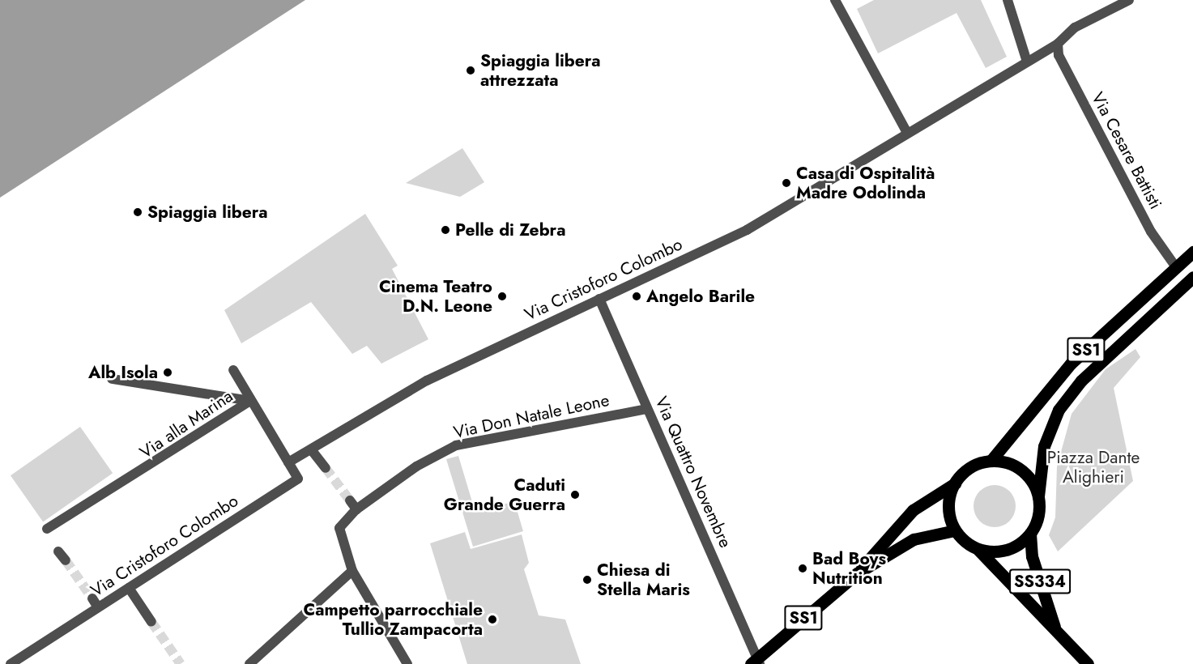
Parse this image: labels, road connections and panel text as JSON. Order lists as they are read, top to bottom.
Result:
{
  "streets": {
    "main road": ["SS1", "SS334"],
    "street": [
      "Via Cesare Battisti",
      "Via Cristoforo Colombo",
      "Via Don Natale Leone",
      "Via alla Marina",
      "Via Quattro Novembre"
    ]
  },
  "crossings": [
    ["Via Cesare Battisti", "Via Cristoforo Colombo"],
    ["Via Cesare Battisti", "SS1"],
    ["Via Cristoforo Colombo", "Via Quattro Novembre"],
    ["SS1", "Via Quattro Novembre"],
    ["SS1", "SS334"],
    ["Via Don Natale Leone", "Via Quattro Novembre"]
  ],
  "parks": ["Piazza Dante Alighieri"],
  "places": [
    "Spiaggia libera attrezzata",
    "Casa di Ospitalità Madre Odolinda",
    "Spiaggia libera",
    "Pelle di Zebra",
    "Cinema Teatro D.N. Leone",
    "Angelo Barile",
    "Alb Isola",
    "Caduti Grande Guerra",
    "Bad Boys Nutrition",
    "Chiesa di Stella Maris",
    "Campetto parrocchiale Tullio Zampacorta"
  ]
}
